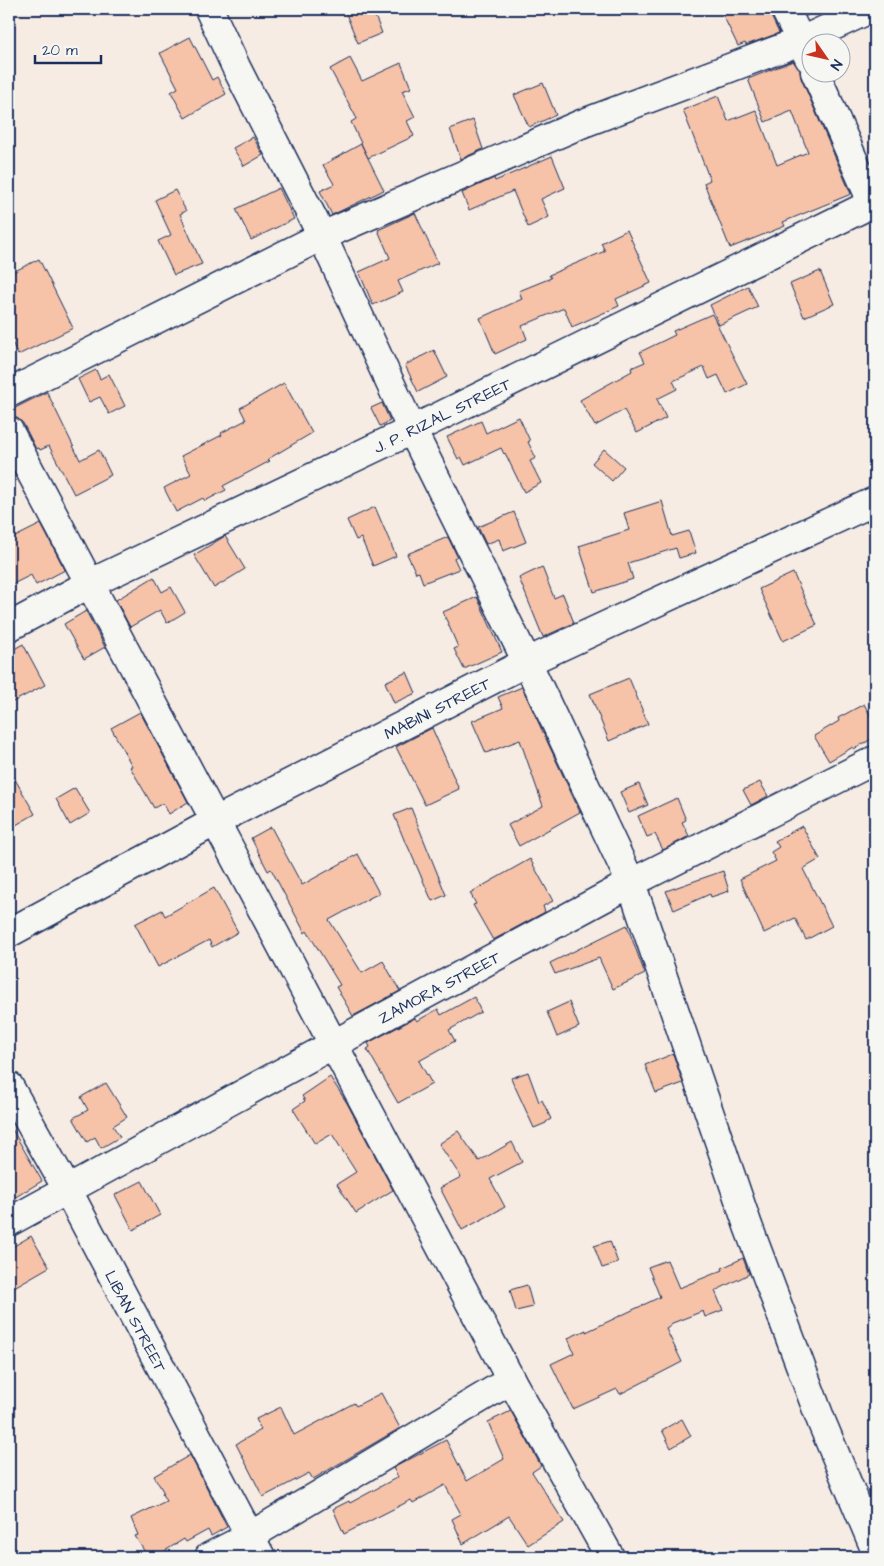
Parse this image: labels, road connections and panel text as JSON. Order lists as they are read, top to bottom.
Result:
{
  "streets": {
    "street": [
      "J. P. RIZAL STREET",
      "MABINI STREET",
      "ZAMORA STREET",
      "LIBAN STREET"
    ]
  },
  "crossings": [
    ["ZAMORA STREET", "LIBAN STREET"]
  ],
  "scale_bar": "20 m",
  "north": "bottom right"
}
